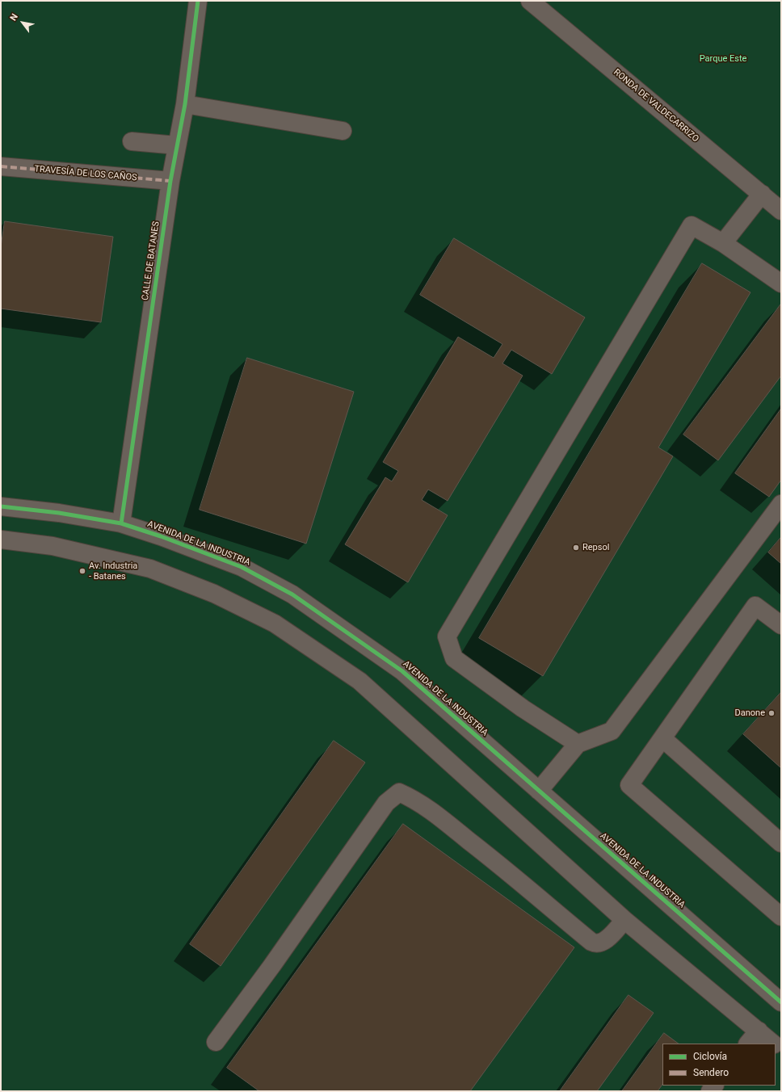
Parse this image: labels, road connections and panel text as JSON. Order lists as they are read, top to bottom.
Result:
{
  "streets": {
    "street": [
      "RONDA DE VALDECARRIZO",
      "TRAVESÍA DE LOS CAÑOS",
      "CALLE DE BATANES",
      "AVENIDA DE LA INDUSTRIA"
    ]
  },
  "crossings": [
    ["TRAVESÍA DE LOS CAÑOS", "CALLE DE BATANES"],
    ["CALLE DE BATANES", "AVENIDA DE LA INDUSTRIA"]
  ],
  "parks": ["Parque Este"],
  "places": ["Repsol", "Av. Industria - Batanes", "Danone"],
  "legend": ["Ciclovía", "Sendero"],
  "north": "top left"
}
